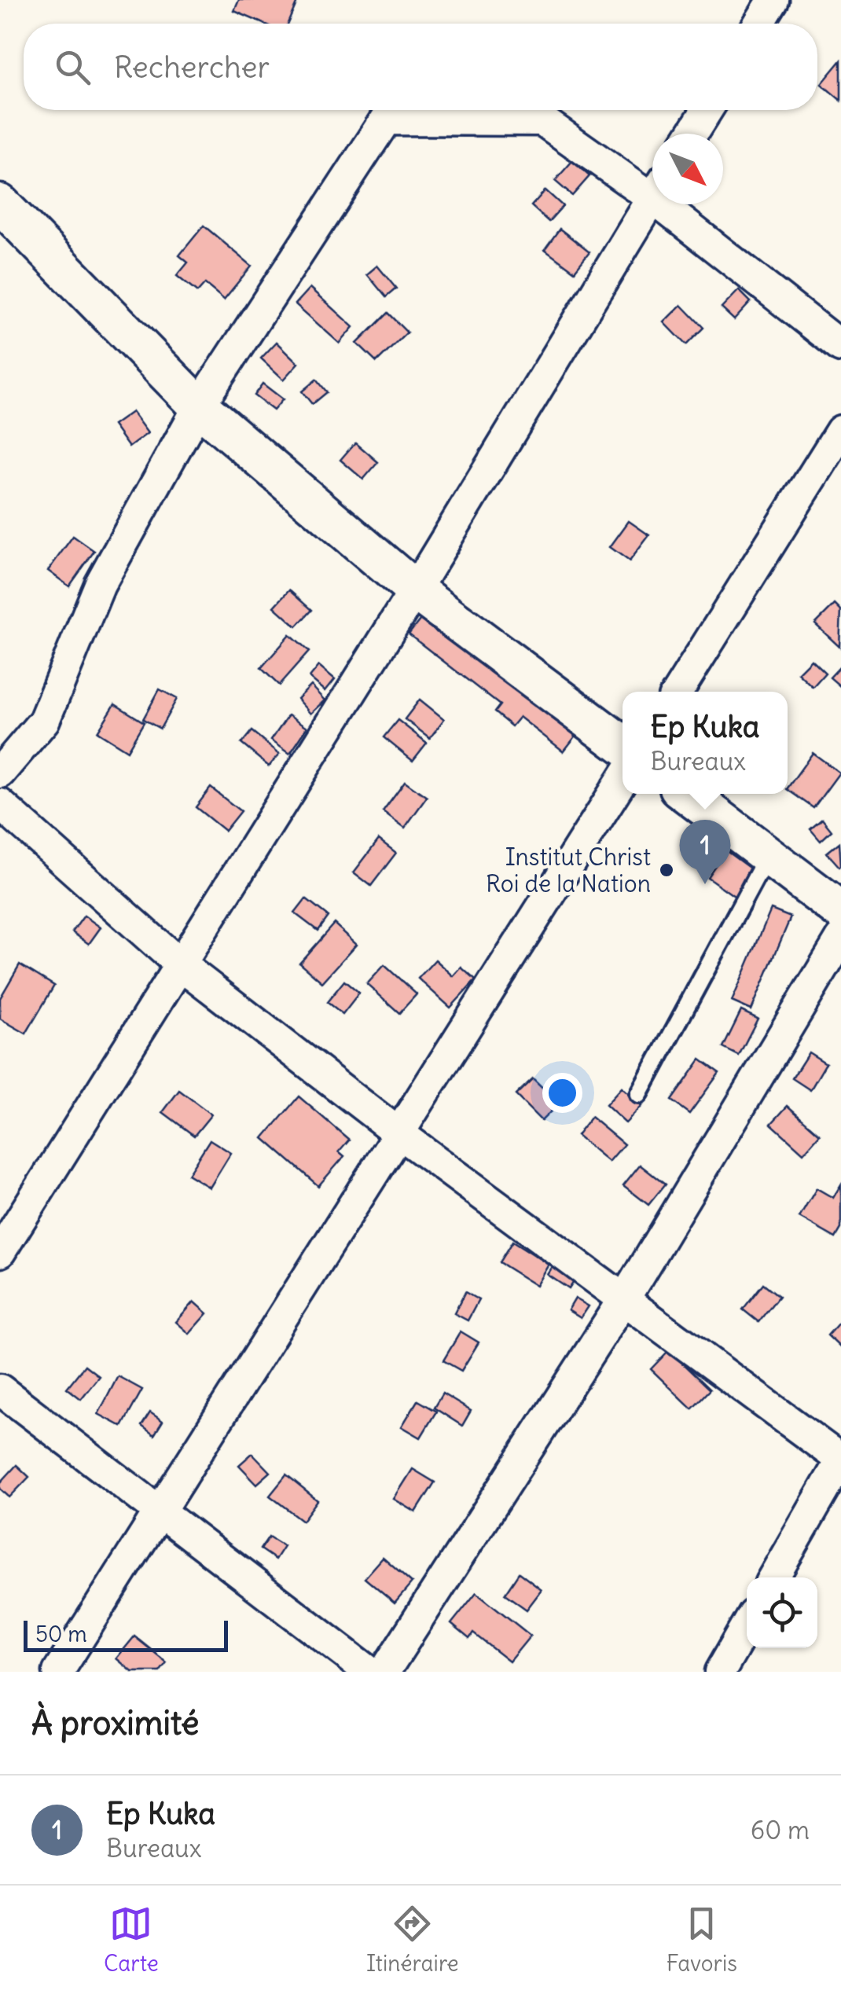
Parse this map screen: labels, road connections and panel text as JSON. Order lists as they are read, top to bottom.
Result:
{
  "places": ["Institut Christ Roi de la Nation"],
  "scale_bar": "50 m",
  "north": "bottom right",
  "page": {
    "search": "Rechercher",
    "popup": ["Ep Kuka", "Bureaux"],
    "pins": "1",
    "scale": "50 m",
    "heading": "À proximité",
    "list": [
      {
        "mark": "1",
        "name": "Ep Kuka",
        "note": "Bureaux",
        "value": "60 m"
      }
    ],
    "nav": ["Carte", "Itinéraire", "Favoris"]
  }
}
